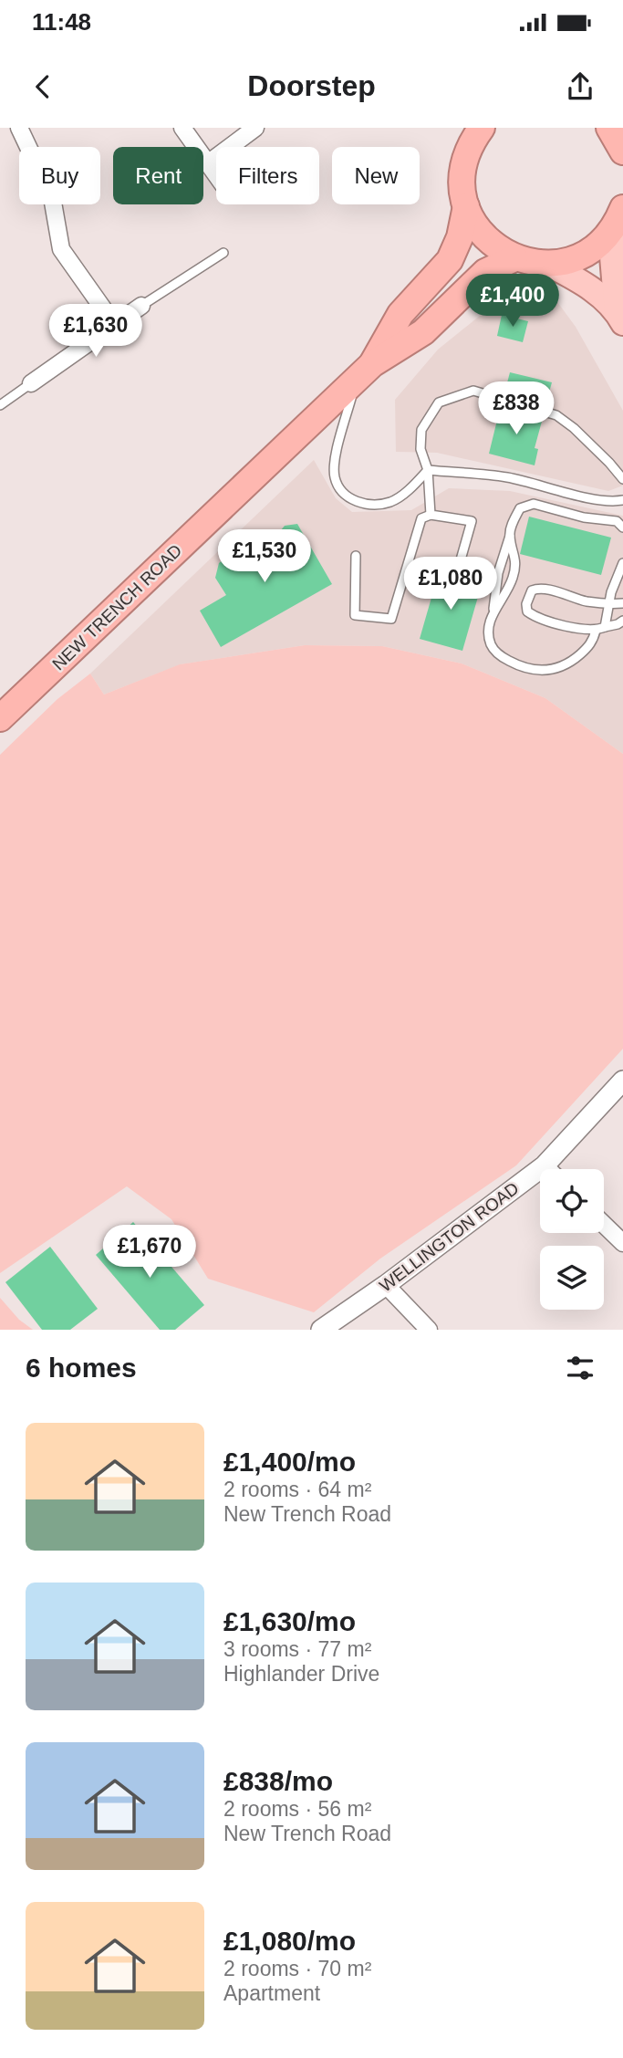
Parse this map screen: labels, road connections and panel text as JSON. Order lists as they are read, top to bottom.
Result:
{
  "streets": {
    "highway": ["NEW TRENCH ROAD"],
    "street": ["WELLINGTON ROAD"]
  },
  "page": {
    "status": "11:48",
    "header": "Doorstep",
    "chip": [
      "Buy",
      "Rent",
      "Filters",
      "New"
    ],
    "price": [
      "£1,400",
      "£1,630",
      "£838",
      "£1,530",
      "£1,080",
      "£1,670"
    ],
    "heading": "6 homes",
    "list": [
      {
        "name": "£1,400/mo",
        "note": "2 rooms · 64 m² · New Trench Road"
      },
      {
        "name": "£1,630/mo",
        "note": "3 rooms · 77 m² · Highlander Drive"
      },
      {
        "name": "£838/mo",
        "note": "2 rooms · 56 m² · New Trench Road"
      },
      {
        "name": "£1,080/mo",
        "note": "2 rooms · 70 m² · Apartment"
      }
    ]
  }
}
